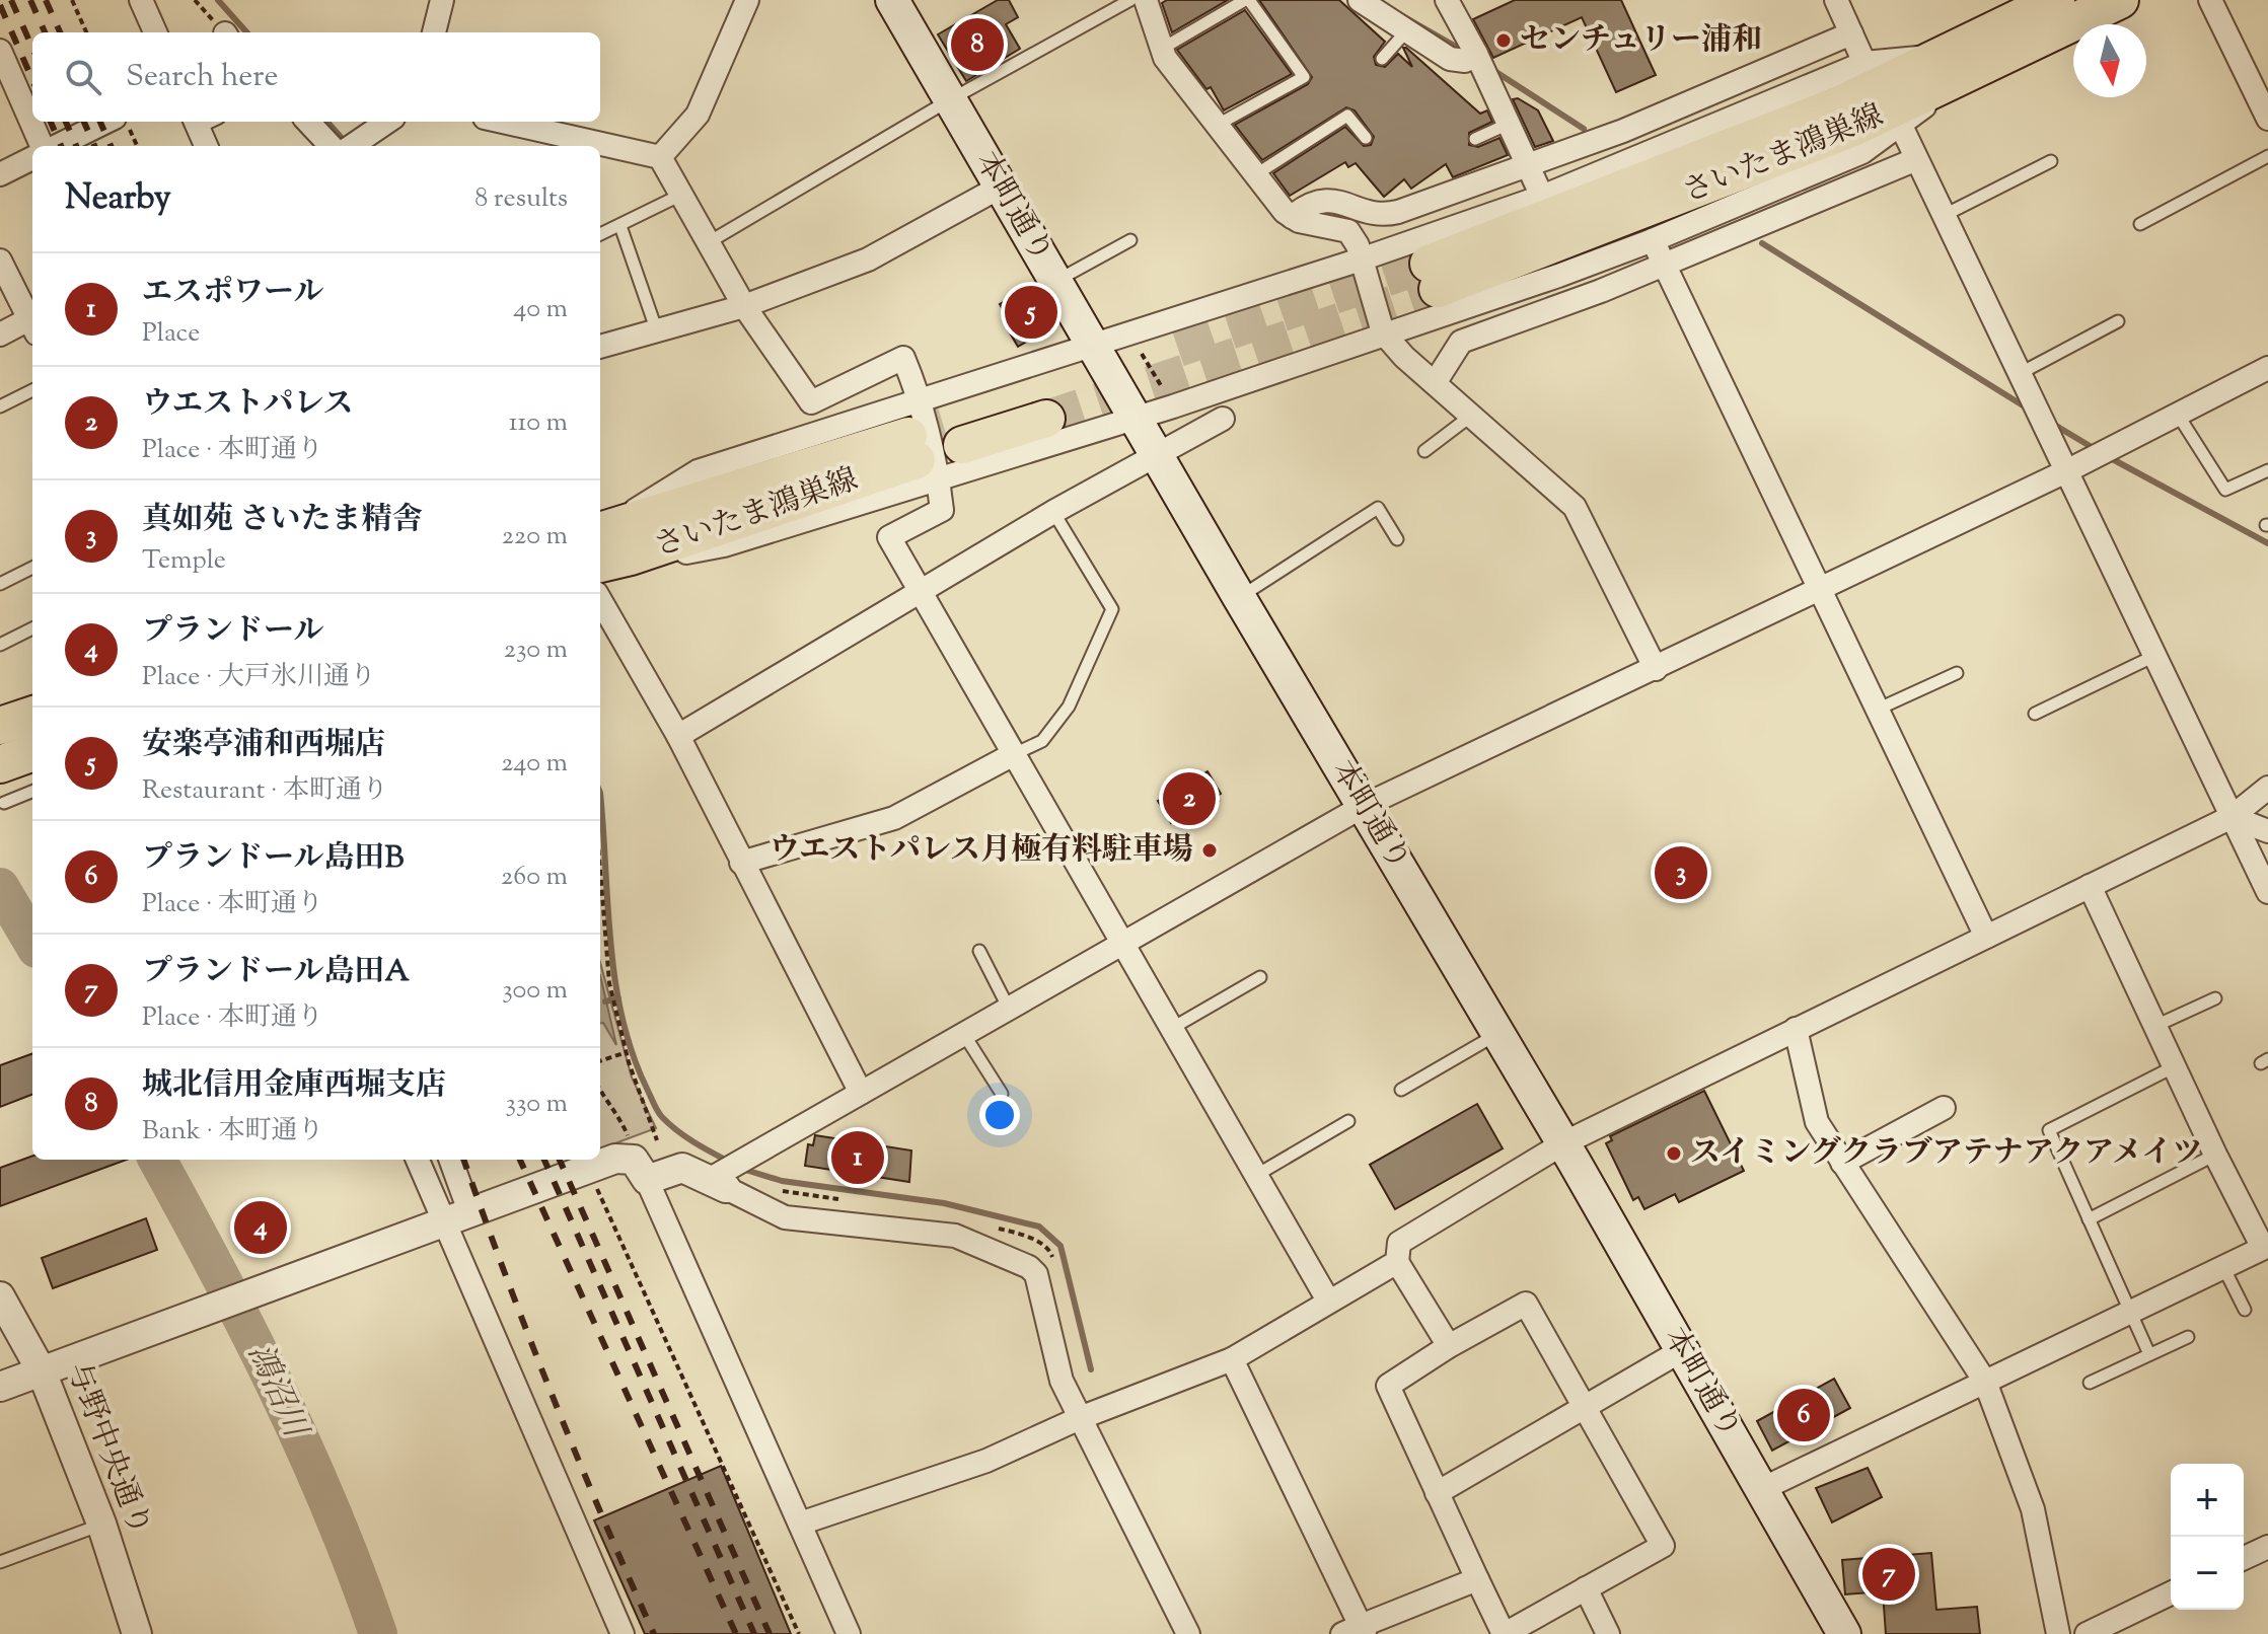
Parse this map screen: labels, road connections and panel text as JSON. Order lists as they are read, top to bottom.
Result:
{
  "streets": {
    "main road": ["さいたま鴻巣線", "本町通り"],
    "street": ["与野中央通り"]
  },
  "water": ["鴻沼川"],
  "places": ["センチュリー浦和", "ウエストパレス月極有料駐車場", "スイミングクラブアテナアクアメイツ"],
  "north": "bottom",
  "page": {
    "pins": [
      "8",
      "5",
      "2",
      "3",
      "1",
      "4",
      "6",
      "7"
    ],
    "search": "Search here",
    "heading": ["Nearby", "8 results"],
    "list": [
      {
        "mark": "1",
        "name": "エスポワール",
        "note": "Place",
        "value": "40 m"
      },
      {
        "mark": "2",
        "name": "ウエストパレス",
        "note": "Place · 本町通り",
        "value": "110 m"
      },
      {
        "mark": "3",
        "name": "真如苑 さいたま精舎",
        "note": "Temple",
        "value": "220 m"
      },
      {
        "mark": "4",
        "name": "プランドール",
        "note": "Place · 大戸氷川通り",
        "value": "230 m"
      },
      {
        "mark": "5",
        "name": "安楽亭浦和西堀店",
        "note": "Restaurant · 本町通り",
        "value": "240 m"
      },
      {
        "mark": "6",
        "name": "プランドール島田B",
        "note": "Place · 本町通り",
        "value": "260 m"
      },
      {
        "mark": "7",
        "name": "プランドール島田A",
        "note": "Place · 本町通り",
        "value": "300 m"
      },
      {
        "mark": "8",
        "name": "城北信用金庫西堀支店",
        "note": "Bank · 本町通り",
        "value": "330 m"
      }
    ],
    "map_buttons": ["+", "−"]
  }
}
